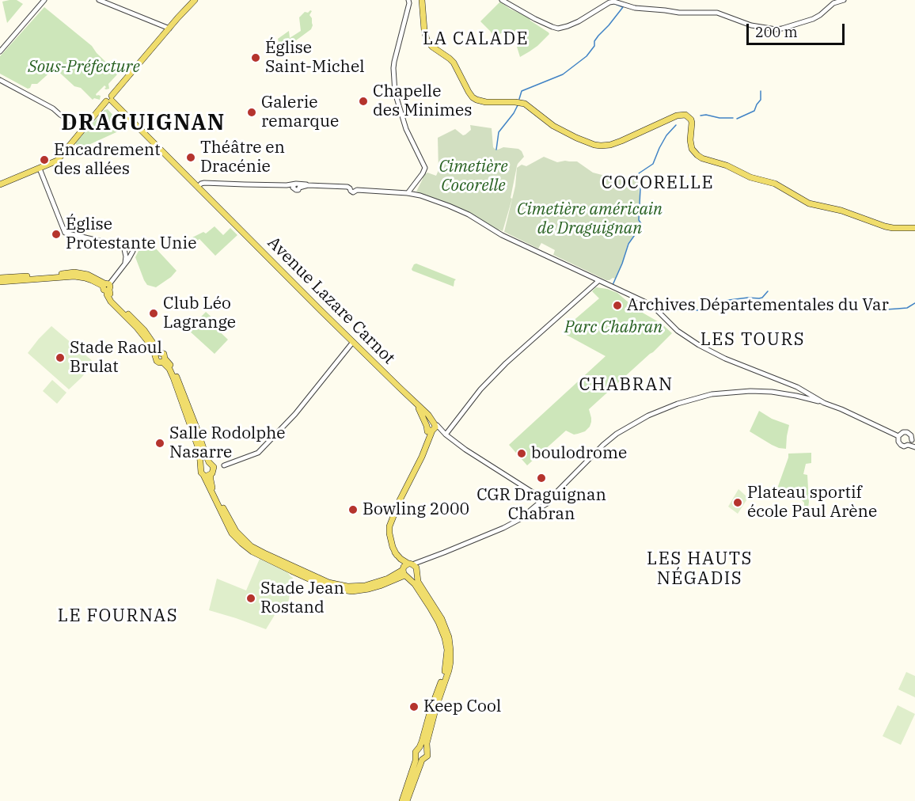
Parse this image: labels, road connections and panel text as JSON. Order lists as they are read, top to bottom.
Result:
{
  "streets": {
    "main road": ["Avenue Lazare Carnot"]
  },
  "districts": [
    "LA CALADE",
    "DRAGUIGNAN",
    "COCORELLE",
    "LES TOURS",
    "CHABRAN",
    "LES HAUTS NÉGADIS",
    "LE FOURNAS"
  ],
  "parks": [
    "Sous-Préfecture",
    "Cimetière Cocorelle",
    "Cimetière américain de Draguignan",
    "Parc Chabran"
  ],
  "places": [
    "Église Saint-Michel",
    "Chapelle des Minimes",
    "Galerie remarque",
    "Théâtre en Dracénie",
    "Encadrement des allées",
    "Église Protestante Unie",
    "Archives Départementales du Var",
    "Club Léo Lagrange",
    "Stade Raoul Brulat",
    "Salle Rodolphe Nasarre",
    "boulodrome",
    "CGR Draguignan Chabran",
    "Plateau sportif école Paul Arène",
    "Bowling 2000",
    "Stade Jean Rostand",
    "Keep Cool"
  ],
  "scale_bar": "200 m"
}
